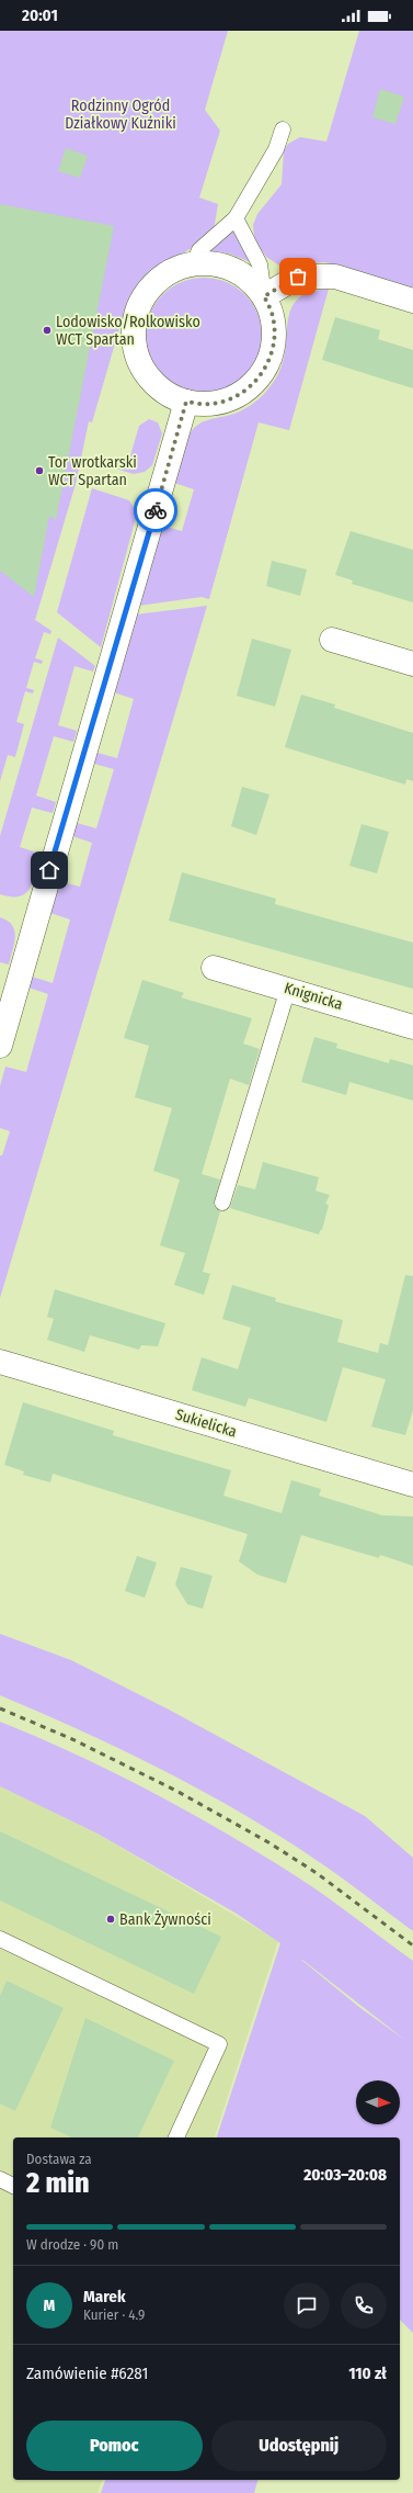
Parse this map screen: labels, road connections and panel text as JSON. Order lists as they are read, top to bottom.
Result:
{
  "streets": {
    "street": ["Knignicka", "Sukielicka"]
  },
  "parks": ["Rodzinny Ogród Działkowy Kuźniki"],
  "places": ["Lodowisko/Rolkowisko WCT Spartan", "Tor wrotkarski WCT Spartan", "Bank Żywności"],
  "north": "right",
  "page": {
    "status": "20:01",
    "heading": ["2 min", "Dostawa za", "20:03–20:08"],
    "panel": [
      "Marek",
      "Kurier · 4.9",
      "Zamówienie #6281",
      "110 zł"
    ],
    "bar": "W drodze · 90 m",
    "round": "M",
    "buttons": ["Pomoc", "Udostępnij"]
  }
}
